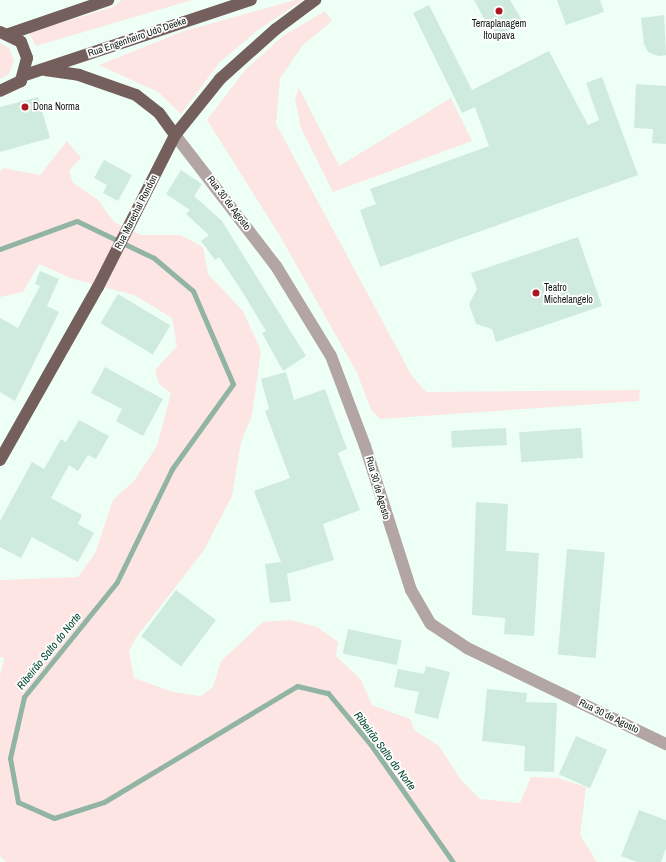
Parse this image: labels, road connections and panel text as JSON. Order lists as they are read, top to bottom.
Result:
{
  "streets": {
    "main road": ["Rua Engenheiro Udo Deeke", "Rua Marechal Rondon"],
    "street": ["Rua 30 de Agosto"]
  },
  "crossings": [
    ["Rua 30 de Agosto", "Rua Marechal Rondon"]
  ],
  "water": ["Ribeirão Salto do Norte"],
  "places": ["Terraplanagem Itoupava", "Dona Norma", "Teatro Michelangelo"]
}
